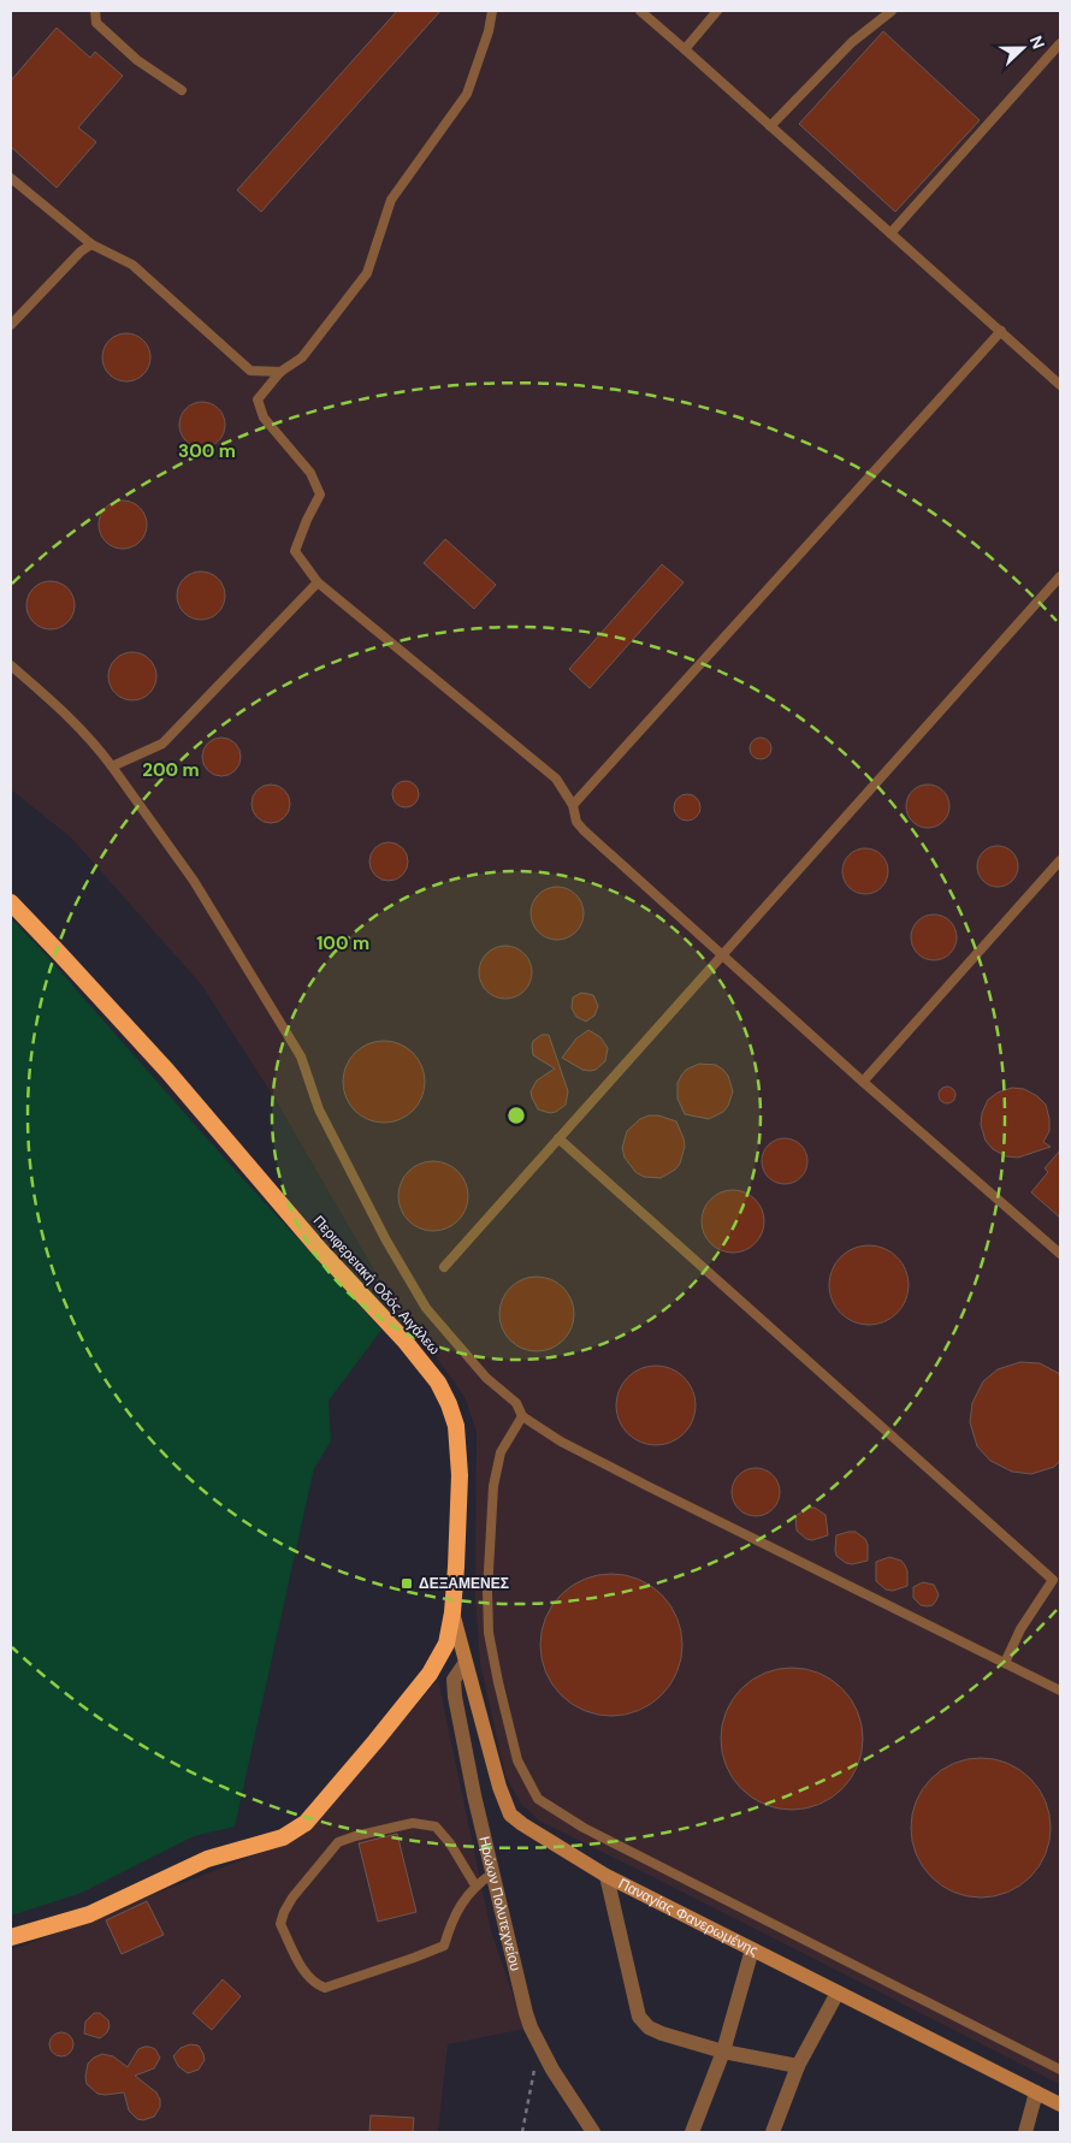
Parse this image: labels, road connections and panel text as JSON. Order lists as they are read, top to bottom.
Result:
{
  "streets": {
    "highway": ["Περιφερειακή Οδός Αιγάλεω"],
    "main road": ["Παναγίας Φανερωμένης"],
    "street": ["Ηρώων Πολυτεχνείου"]
  },
  "crossings": [
    ["Περιφερειακή Οδός Αιγάλεω", "Παναγίας Φανερωμένης"],
    ["Ηρώων Πολυτεχνείου", "Παναγίας Φανερωμένης"]
  ],
  "places": {
    "transit": ["ΔΕΞΑΜΕΝΕΣ"]
  },
  "north": "right",
  "rings": ["300 m", "200 m", "100 m"]
}
